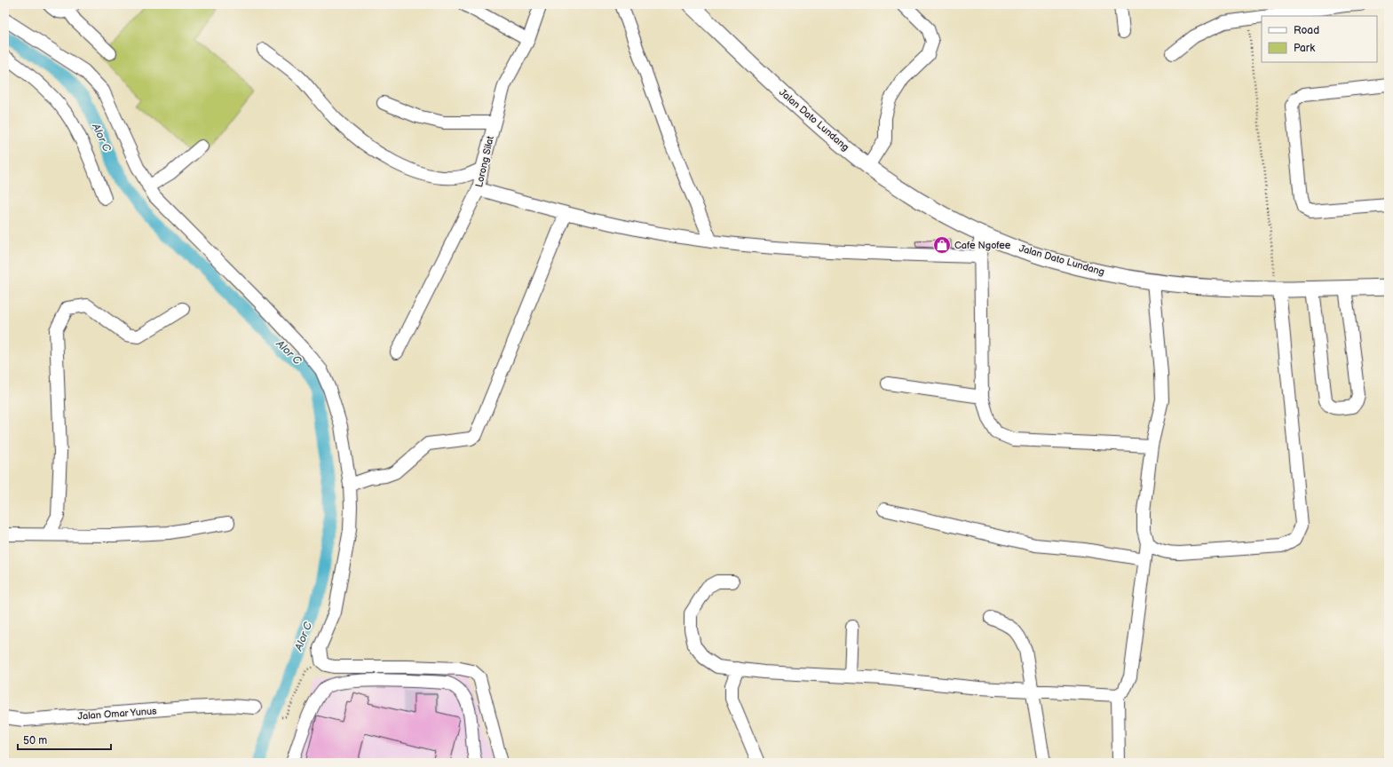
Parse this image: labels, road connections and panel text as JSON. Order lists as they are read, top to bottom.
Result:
{
  "streets": {
    "main road": ["Jalan Dato Lundang"],
    "street": ["Lorong Silat", "Jalan Omar Yunus"]
  },
  "water": ["Alor C"],
  "places": {
    "shop": ["Cafe Ngofee"]
  },
  "legend": ["Road", "Park"],
  "scale_bar": "50 m"
}
